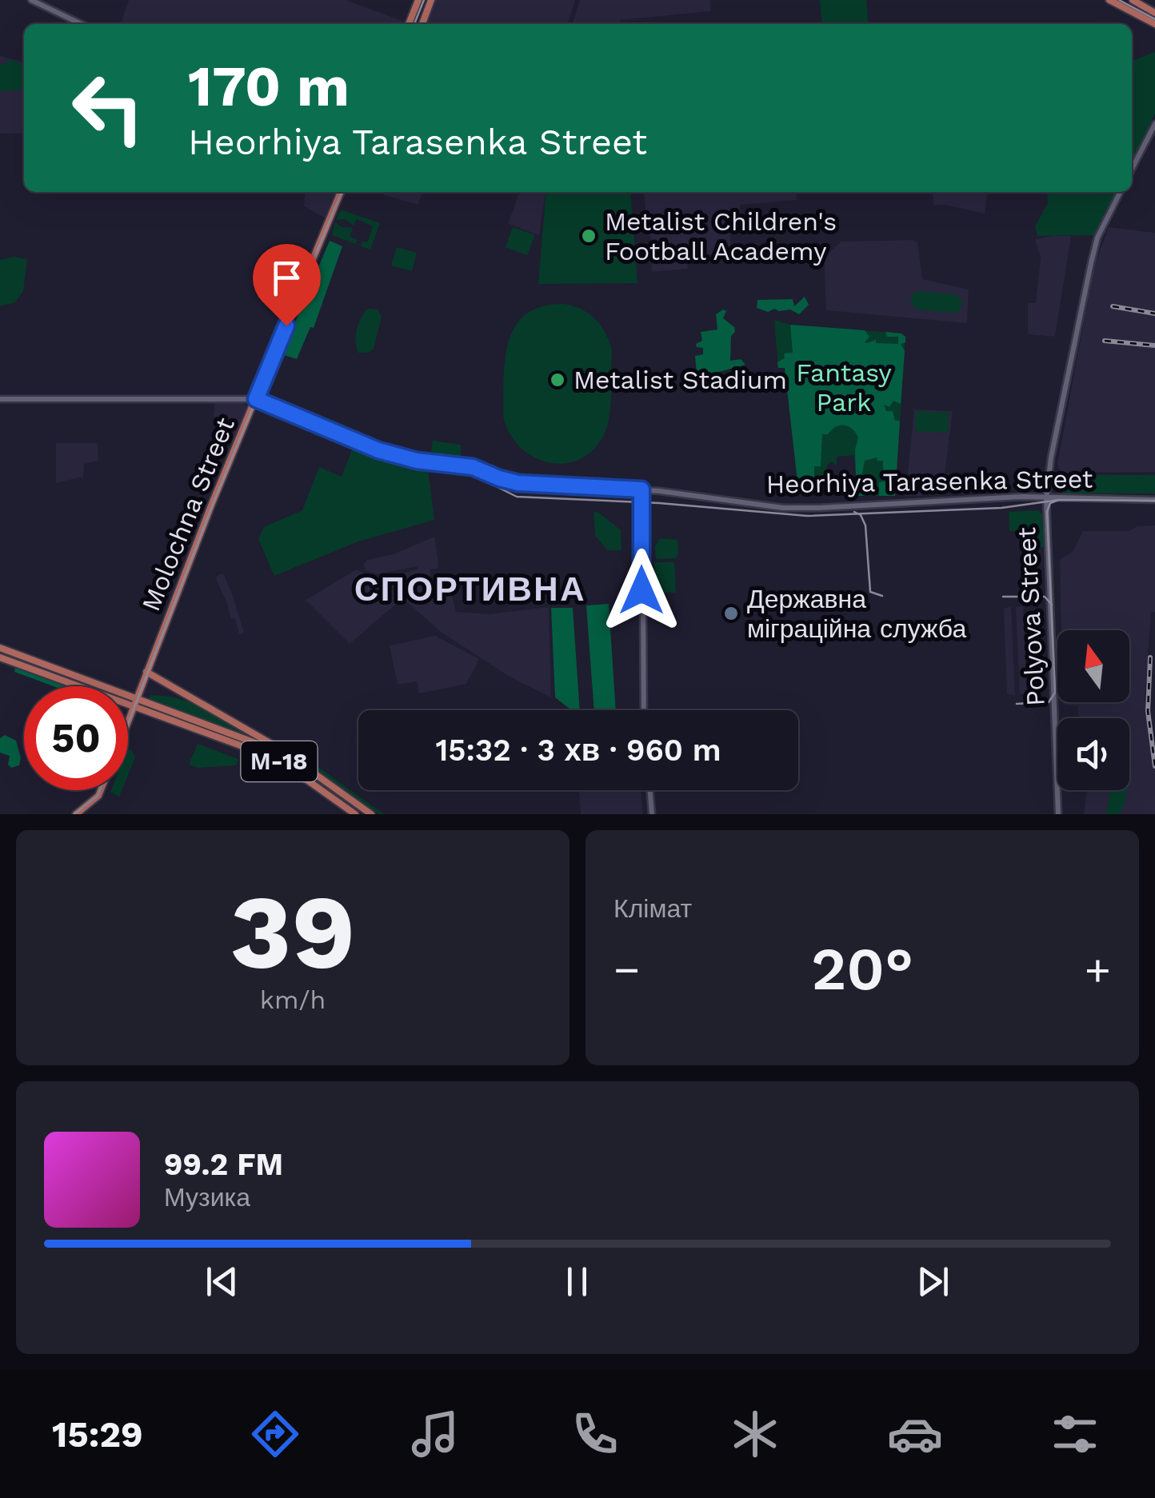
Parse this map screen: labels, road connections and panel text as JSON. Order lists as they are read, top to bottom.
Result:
{
  "streets": {
    "main road": [
      "Heorhiya Tarasenka Street",
      "Molochna Street",
      "Polyova Street",
      "М-18"
    ]
  },
  "crossings": [
    ["Heorhiya Tarasenka Street", "Molochna Street"],
    ["Heorhiya Tarasenka Street", "Polyova Street"],
    ["Molochna Street", "М-18"]
  ],
  "districts": ["СПОРТИВНА"],
  "parks": ["Fantasy Park"],
  "places": ["Metalist Children's Football Academy", "Metalist Stadium", "Державна міграційна служба"],
  "north": "top",
  "page": {
    "turn": ["170 m", "Heorhiya Tarasenka Street"],
    "limit": "50",
    "trip": "15:32 · 3 хв · 960 m",
    "tile": [
      ["39", "km/h"],
      "Клімат"
    ],
    "heat": ["−", "20°", "+"],
    "song": ["99.2 FM", "Музика"],
    "tabs": "15:29"
  }
}
